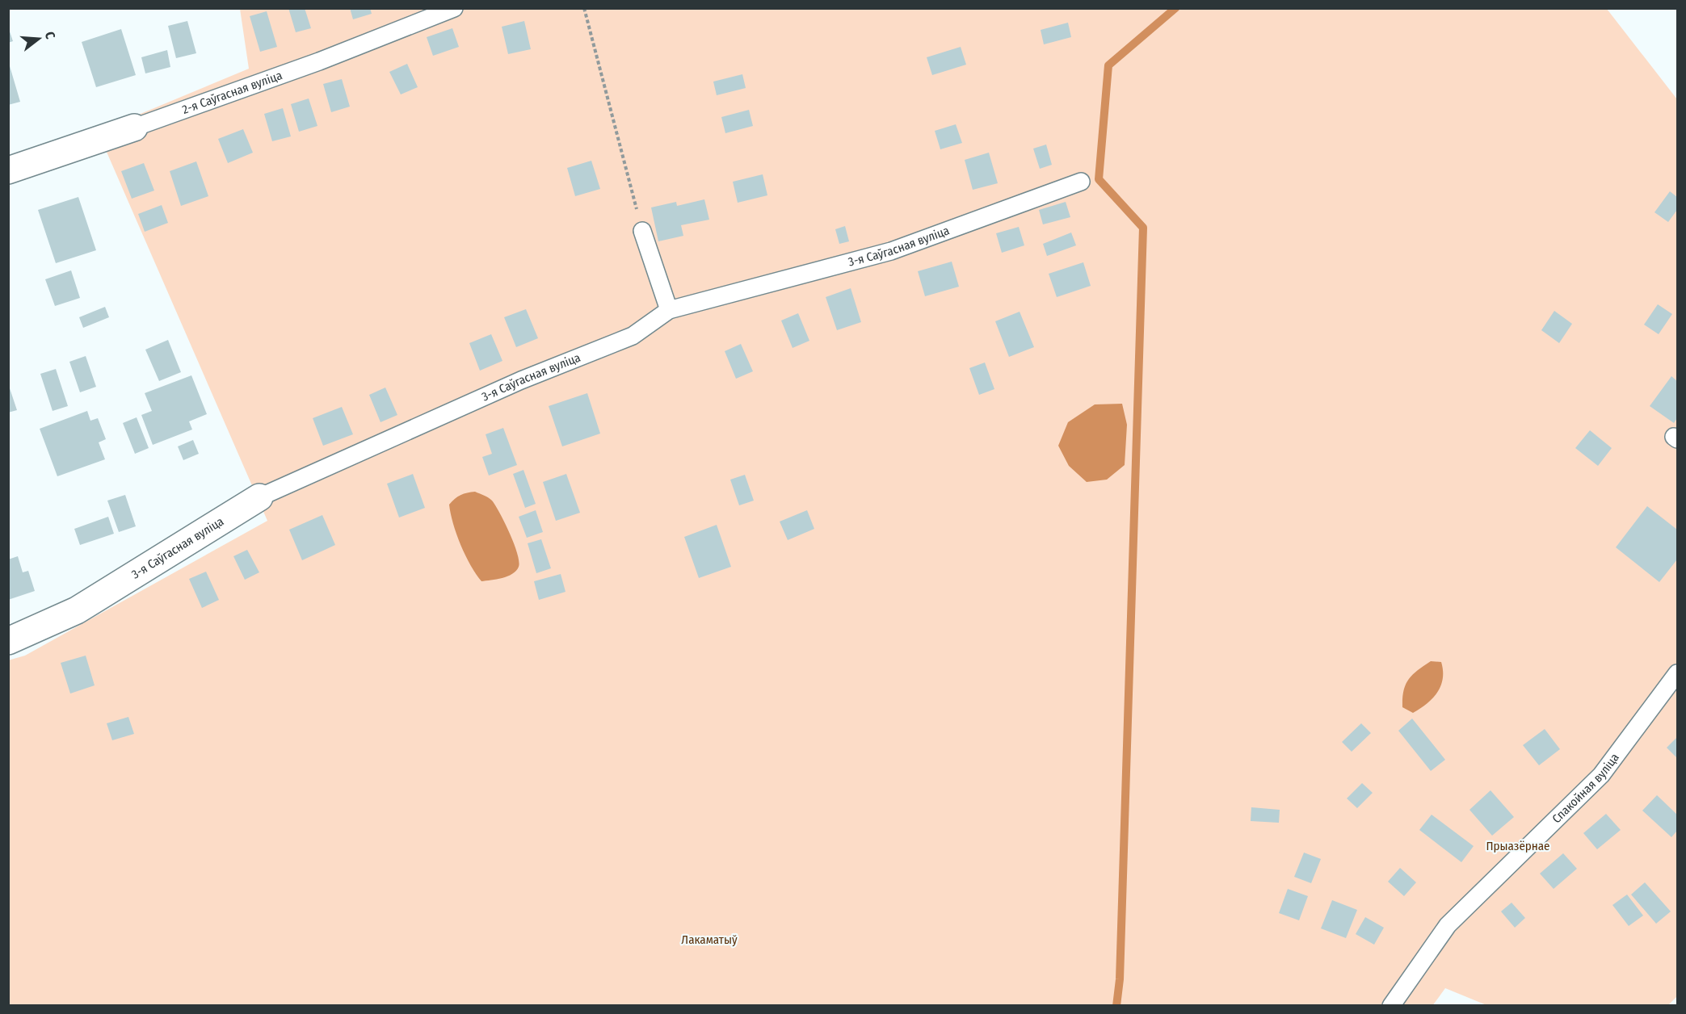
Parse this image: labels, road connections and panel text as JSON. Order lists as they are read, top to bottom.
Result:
{
  "streets": {
    "street": ["2-я Саўгасная вуліца", "3-я Саўгасная вуліца"],
    "lane": ["Спакойная вуліца"]
  },
  "parks": ["Прыазёрнае", "Лакаматыў"],
  "north": "right"
}
